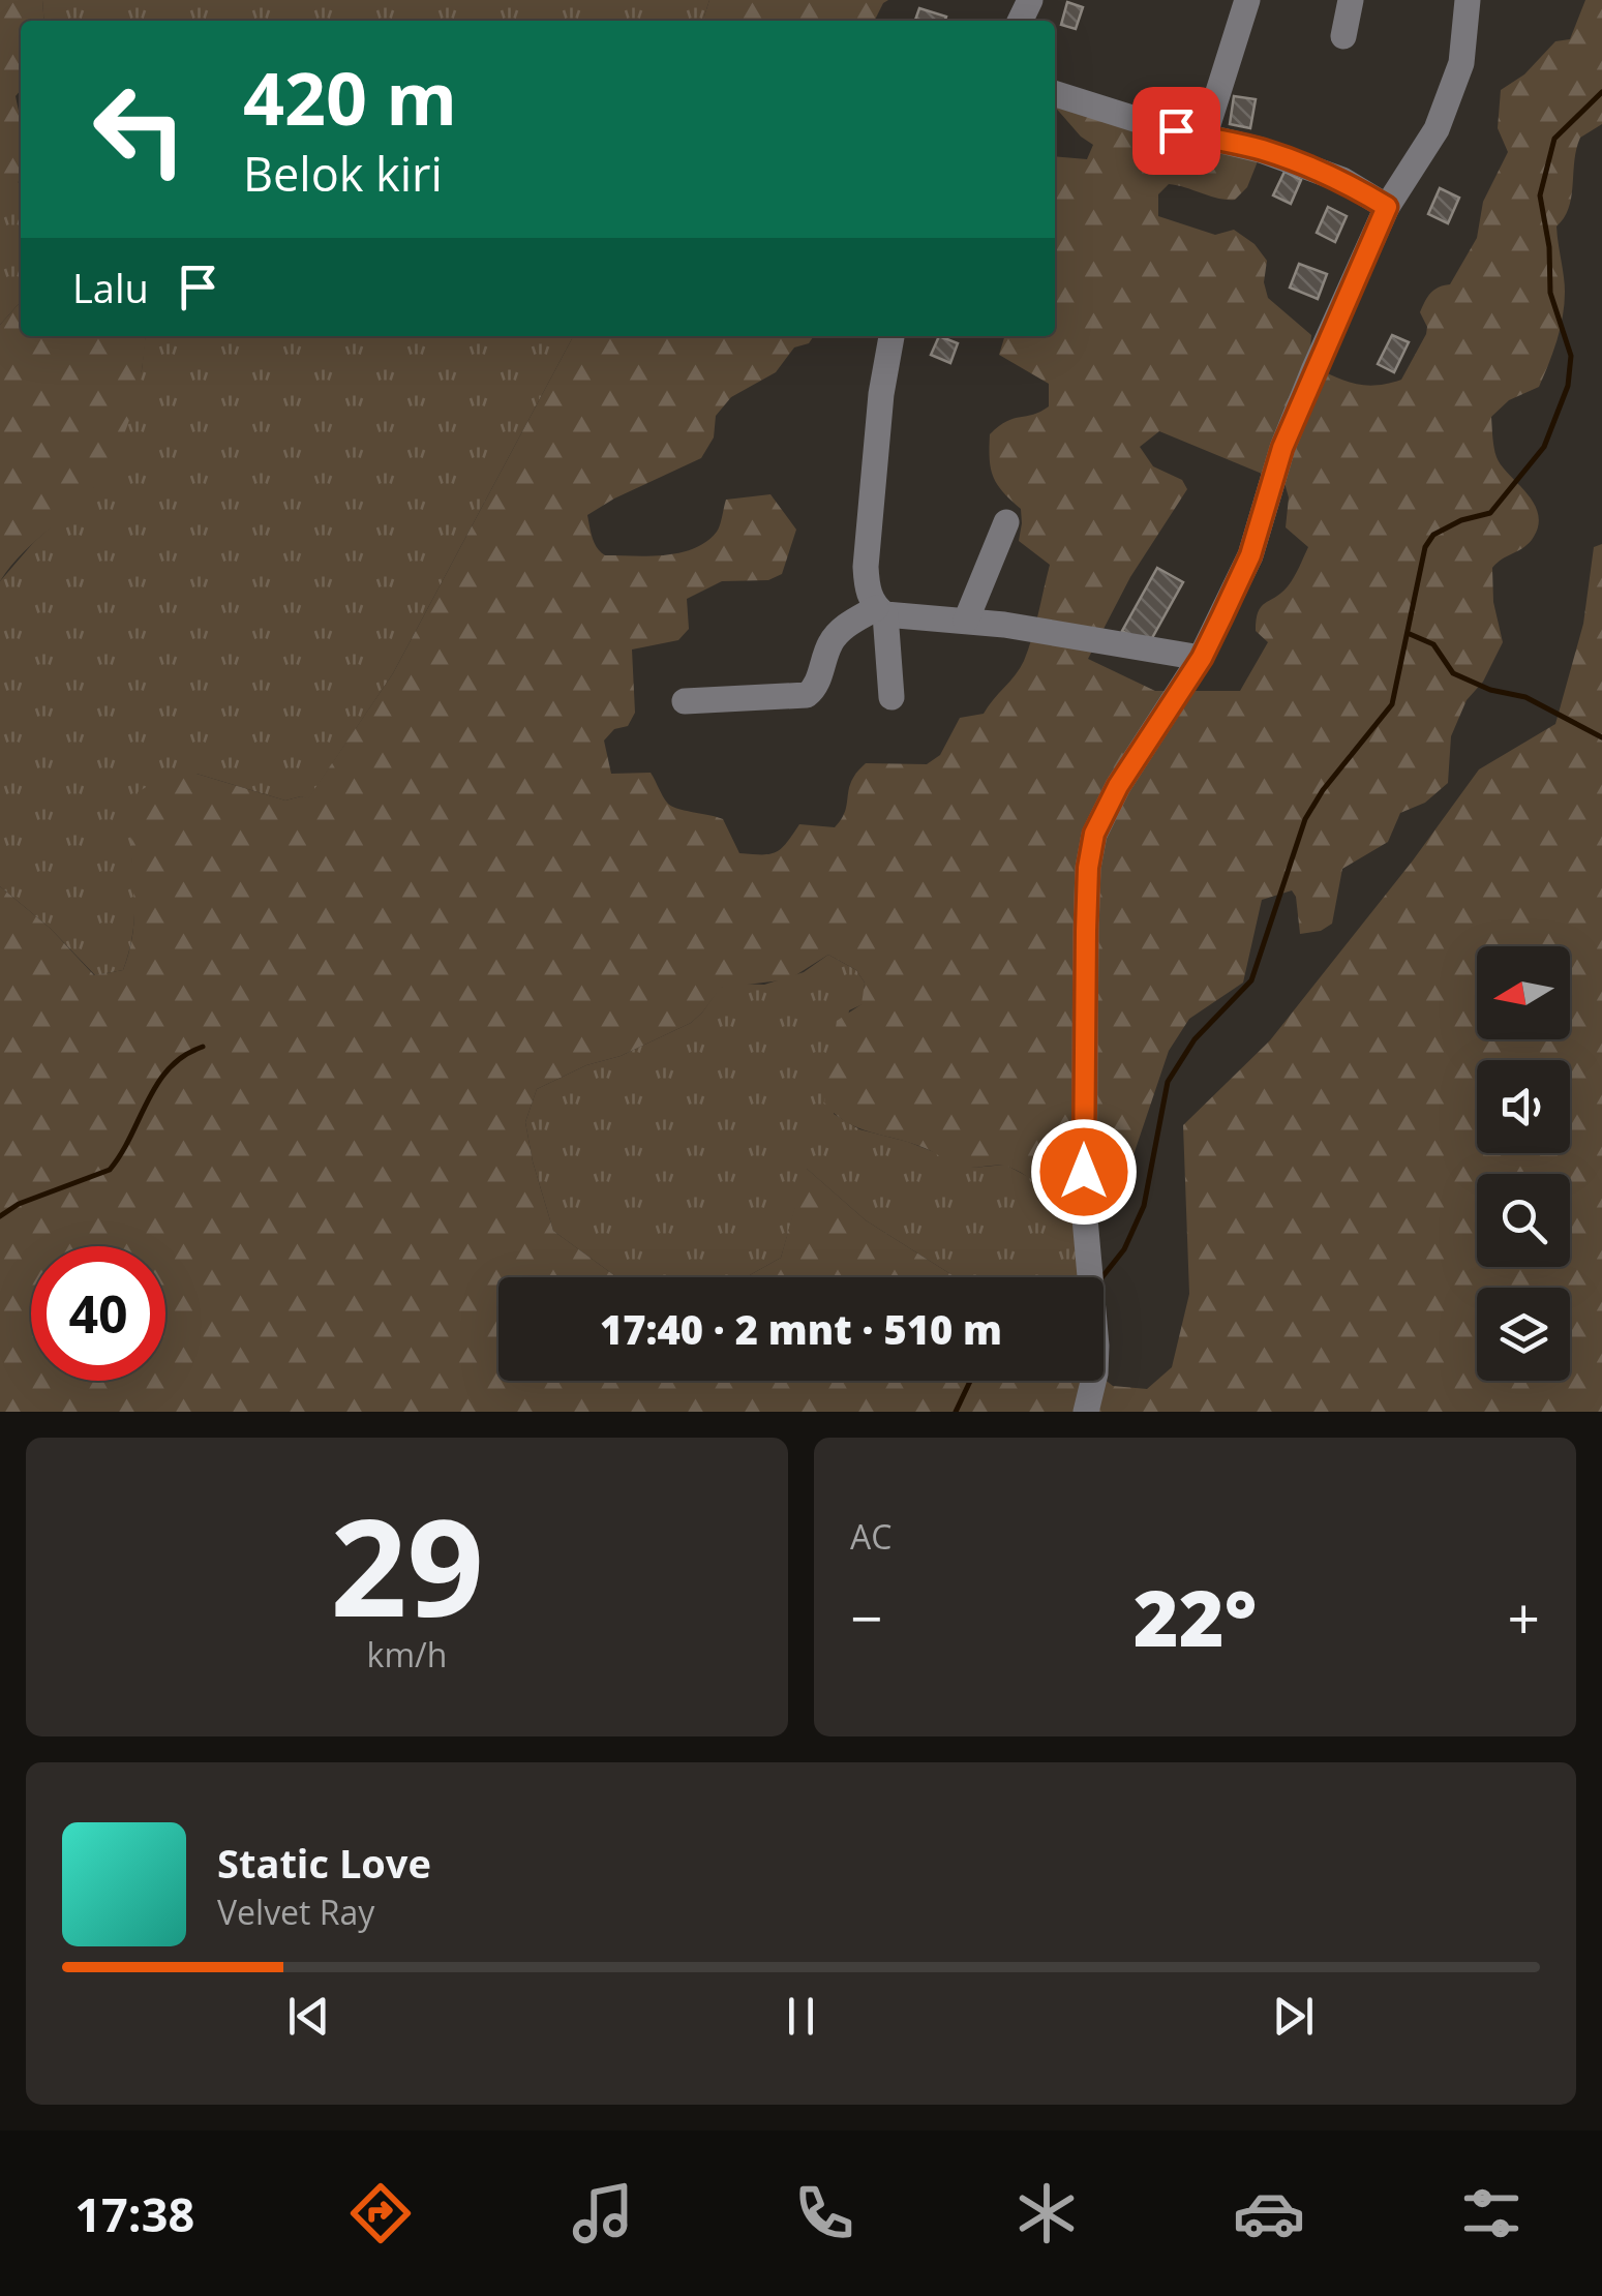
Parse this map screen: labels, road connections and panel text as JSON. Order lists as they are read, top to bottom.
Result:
{
  "north": "left",
  "page": {
    "turn": ["420 m", "Belok kiri"],
    "then": "Lalu",
    "limit": "40",
    "trip": "17:40 · 2 mnt · 510 m",
    "tile": [
      ["29", "km/h"],
      "AC"
    ],
    "heat": ["−", "22°", "+"],
    "song": ["Static Love", "Velvet Ray"],
    "tabs": "17:38"
  }
}
